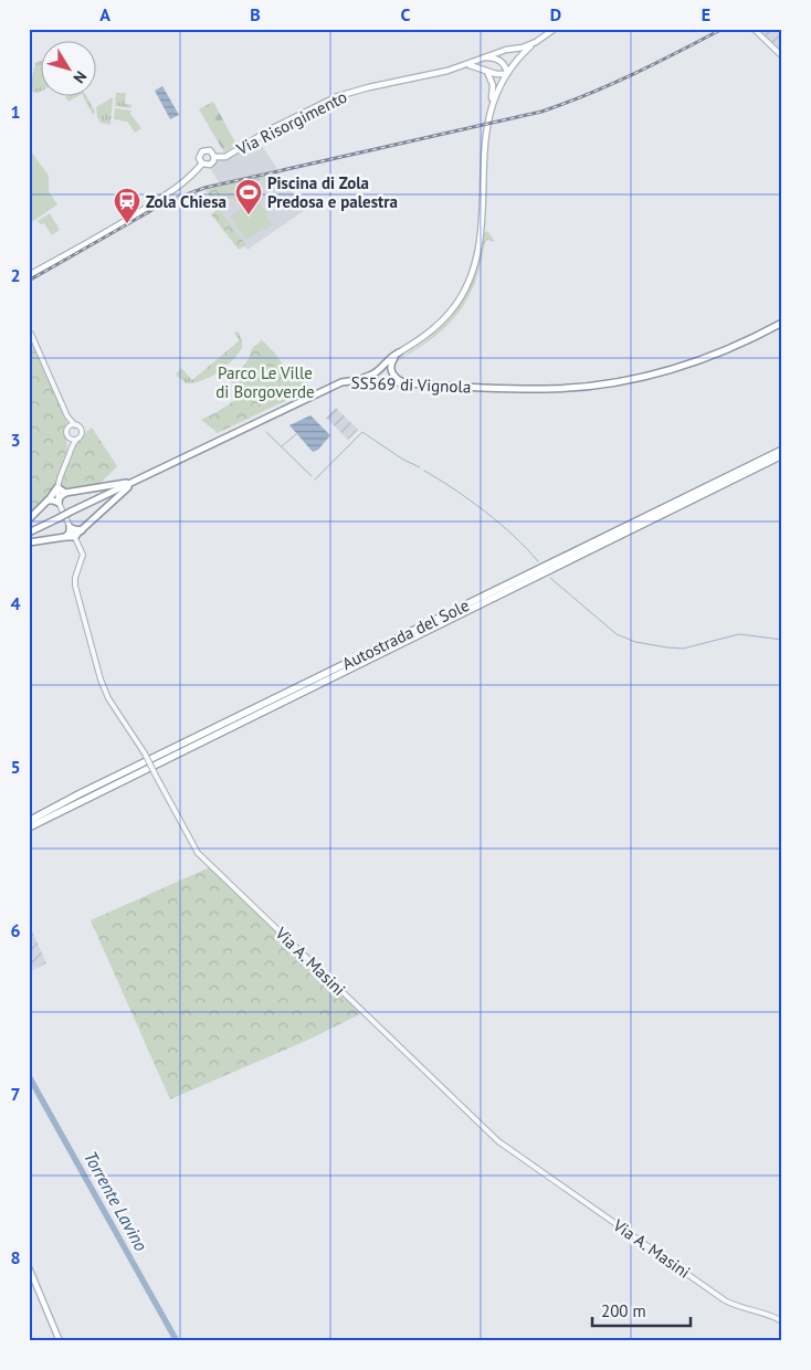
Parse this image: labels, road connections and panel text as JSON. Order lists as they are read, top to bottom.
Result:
{
  "streets": {
    "highway": ["SS569 di Vignola", "Autostrada del Sole"],
    "main road": ["Via Risorgimento"],
    "street": ["Via A. Masini"]
  },
  "water": ["Torrente Lavino"],
  "parks": ["Parco Le Ville di Borgoverde"],
  "places": {
    "sports": ["Piscina di Zola Predosa e palestra"],
    "station": ["Zola Chiesa"]
  },
  "scale_bar": "200 m",
  "north": "bottom right",
  "grid": {
    "columns": [
      "A",
      "B",
      "C",
      "D",
      "E"
    ],
    "rows": [
      "1",
      "2",
      "3",
      "4",
      "5",
      "6",
      "7",
      "8"
    ]
  }
}
